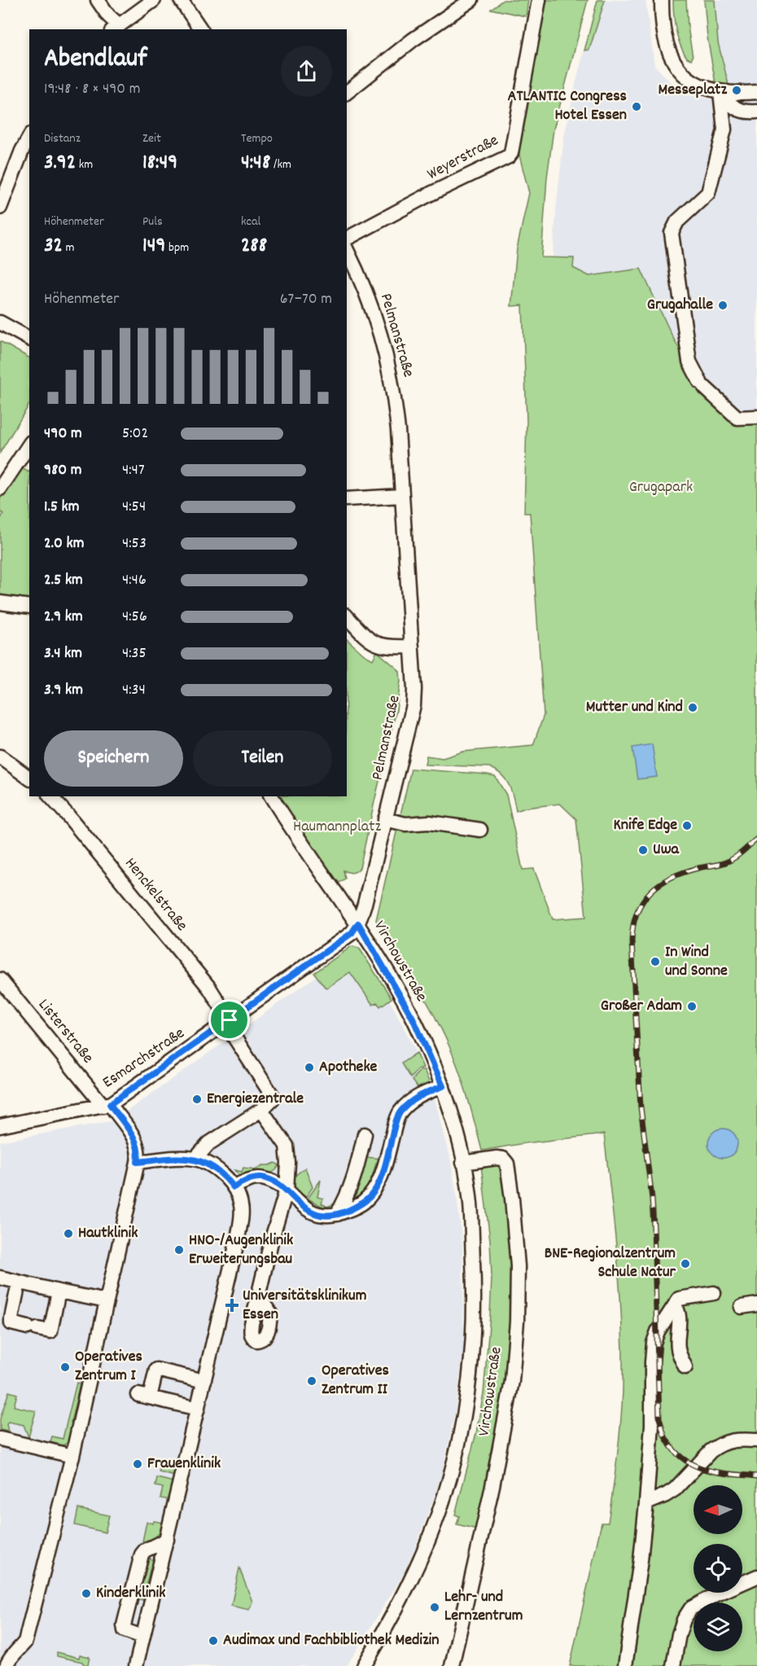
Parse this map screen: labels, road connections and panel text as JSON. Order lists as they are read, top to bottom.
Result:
{
  "streets": {
    "street": [
      "Weyerstraße",
      "Pelmanstraße",
      "Henckelstraße",
      "Virchowstraße",
      "Listerstraße",
      "Esmarchstraße"
    ]
  },
  "crossings": [
    ["Pelmanstraße", "Virchowstraße"],
    ["Pelmanstraße", "Esmarchstraße"],
    ["Henckelstraße", "Esmarchstraße"],
    ["Virchowstraße", "Esmarchstraße"],
    ["Listerstraße", "Esmarchstraße"]
  ],
  "parks": ["Grugapark", "Haumannplatz"],
  "places": {
    "other": [
      "Messeplatz",
      "ATLANTIC Congress Hotel Essen",
      "Grugahalle",
      "Mutter und Kind",
      "Knife Edge",
      "Uwa",
      "In Wind und Sonne",
      "Großer Adam",
      "Apotheke",
      "Energiezentrale",
      "Hautklinik",
      "HNO-/Augenklinik Erweiterungsbau",
      "BNE-Regionalzentrum Schule Natur",
      "Operatives Zentrum I",
      "Operatives Zentrum II",
      "Frauenklinik",
      "Kinderklinik",
      "Lehr- und Lernzentrum",
      "Audimax und Fachbibliothek Medizin"
    ],
    "health": ["Universitätsklinikum Essen"]
  },
  "north": "left",
  "page": {
    "heading": ["Abendlauf", "19:48 · 8 × 490 m"],
    "stats": [
      ["Distanz", "3.92 km"],
      ["Zeit", "18:49"],
      ["Tempo", "4:48 /km"],
      ["Höhenmeter", "32 m"],
      ["Puls", "149 bpm"],
      ["kcal", "288"]
    ],
    "chart": ["Höhenmeter", "67–70 m"],
    "list": [
      {
        "name": "490 m",
        "note": "5:02"
      },
      {
        "name": "980 m",
        "note": "4:47"
      },
      {
        "name": "1.5 km",
        "note": "4:54"
      },
      {
        "name": "2.0 km",
        "note": "4:53"
      },
      {
        "name": "2.5 km",
        "note": "4:46"
      },
      {
        "name": "2.9 km",
        "note": "4:56"
      },
      {
        "name": "3.4 km",
        "note": "4:35"
      },
      {
        "name": "3.9 km",
        "note": "4:34"
      }
    ],
    "buttons": ["Speichern", "Teilen"]
  }
}
